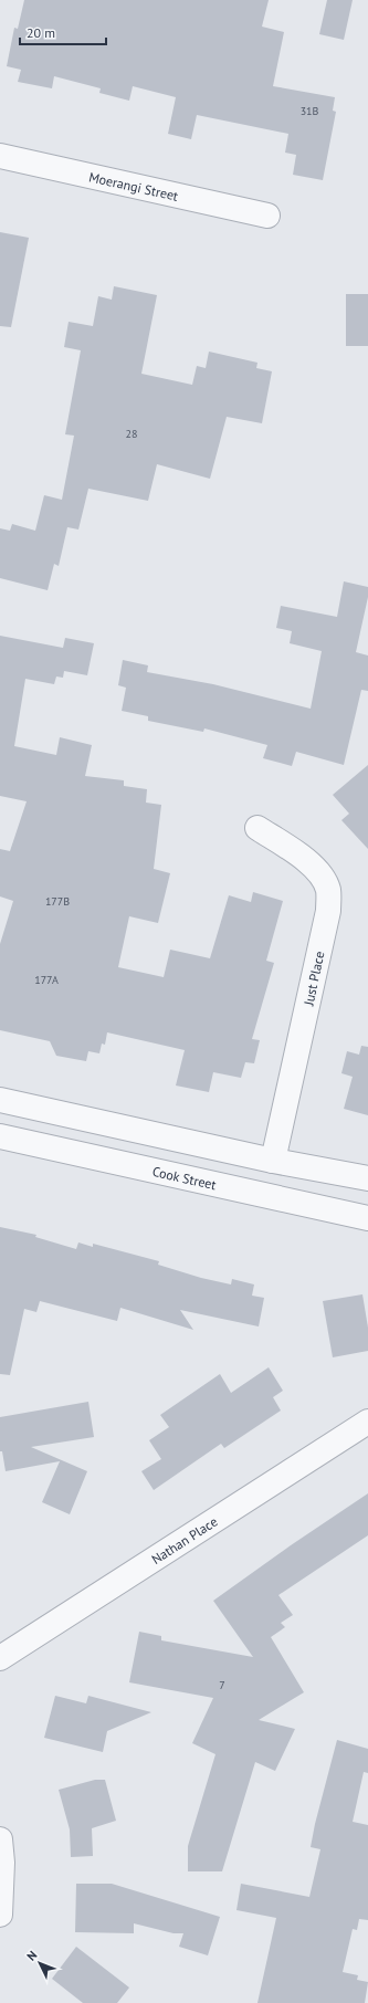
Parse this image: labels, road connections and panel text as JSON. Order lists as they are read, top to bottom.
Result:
{
  "streets": {
    "street": [
      "Moerangi Street",
      "Just Place",
      "Cook Street",
      "Nathan Place"
    ]
  },
  "house_numbers": [
    "31B",
    "28",
    "177B",
    "177A",
    "7"
  ],
  "scale_bar": "20 m",
  "north": "top left"
}
